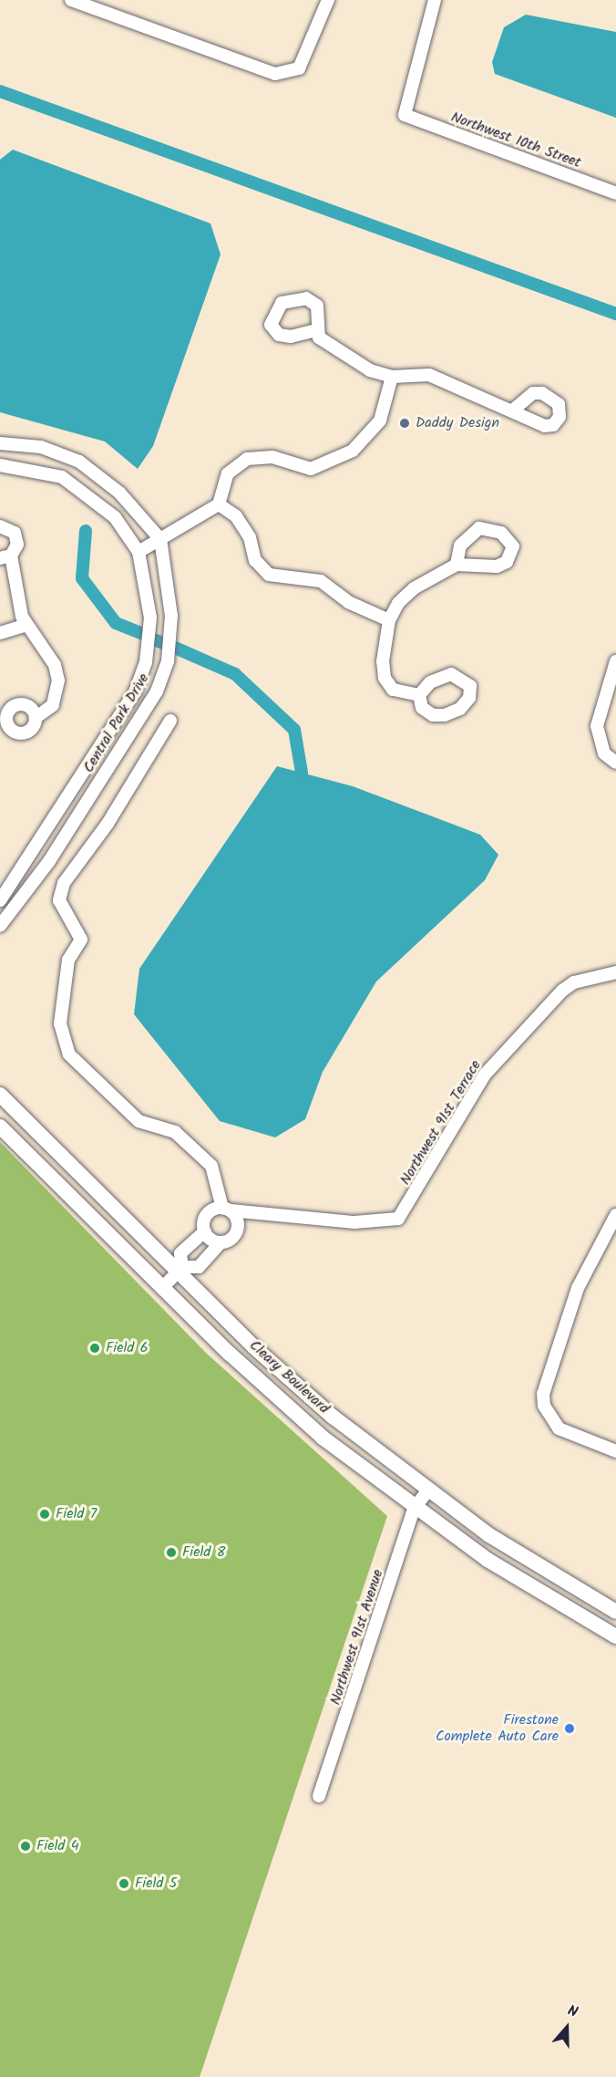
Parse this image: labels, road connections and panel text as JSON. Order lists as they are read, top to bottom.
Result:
{
  "streets": {
    "street": [
      "Northwest 10th Street",
      "Central Park Drive",
      "Northwest 91st Terrace",
      "Cleary Boulevard",
      "Northwest 91st Avenue"
    ]
  },
  "crossings": [
    ["Cleary Boulevard", "Northwest 91st Avenue"]
  ],
  "places": [
    "Daddy Design",
    "Field 6",
    "Field 7",
    "Field 8",
    "Firestone Complete Auto Care",
    "Field 4",
    "Field 5"
  ],
  "north": "top"
}
